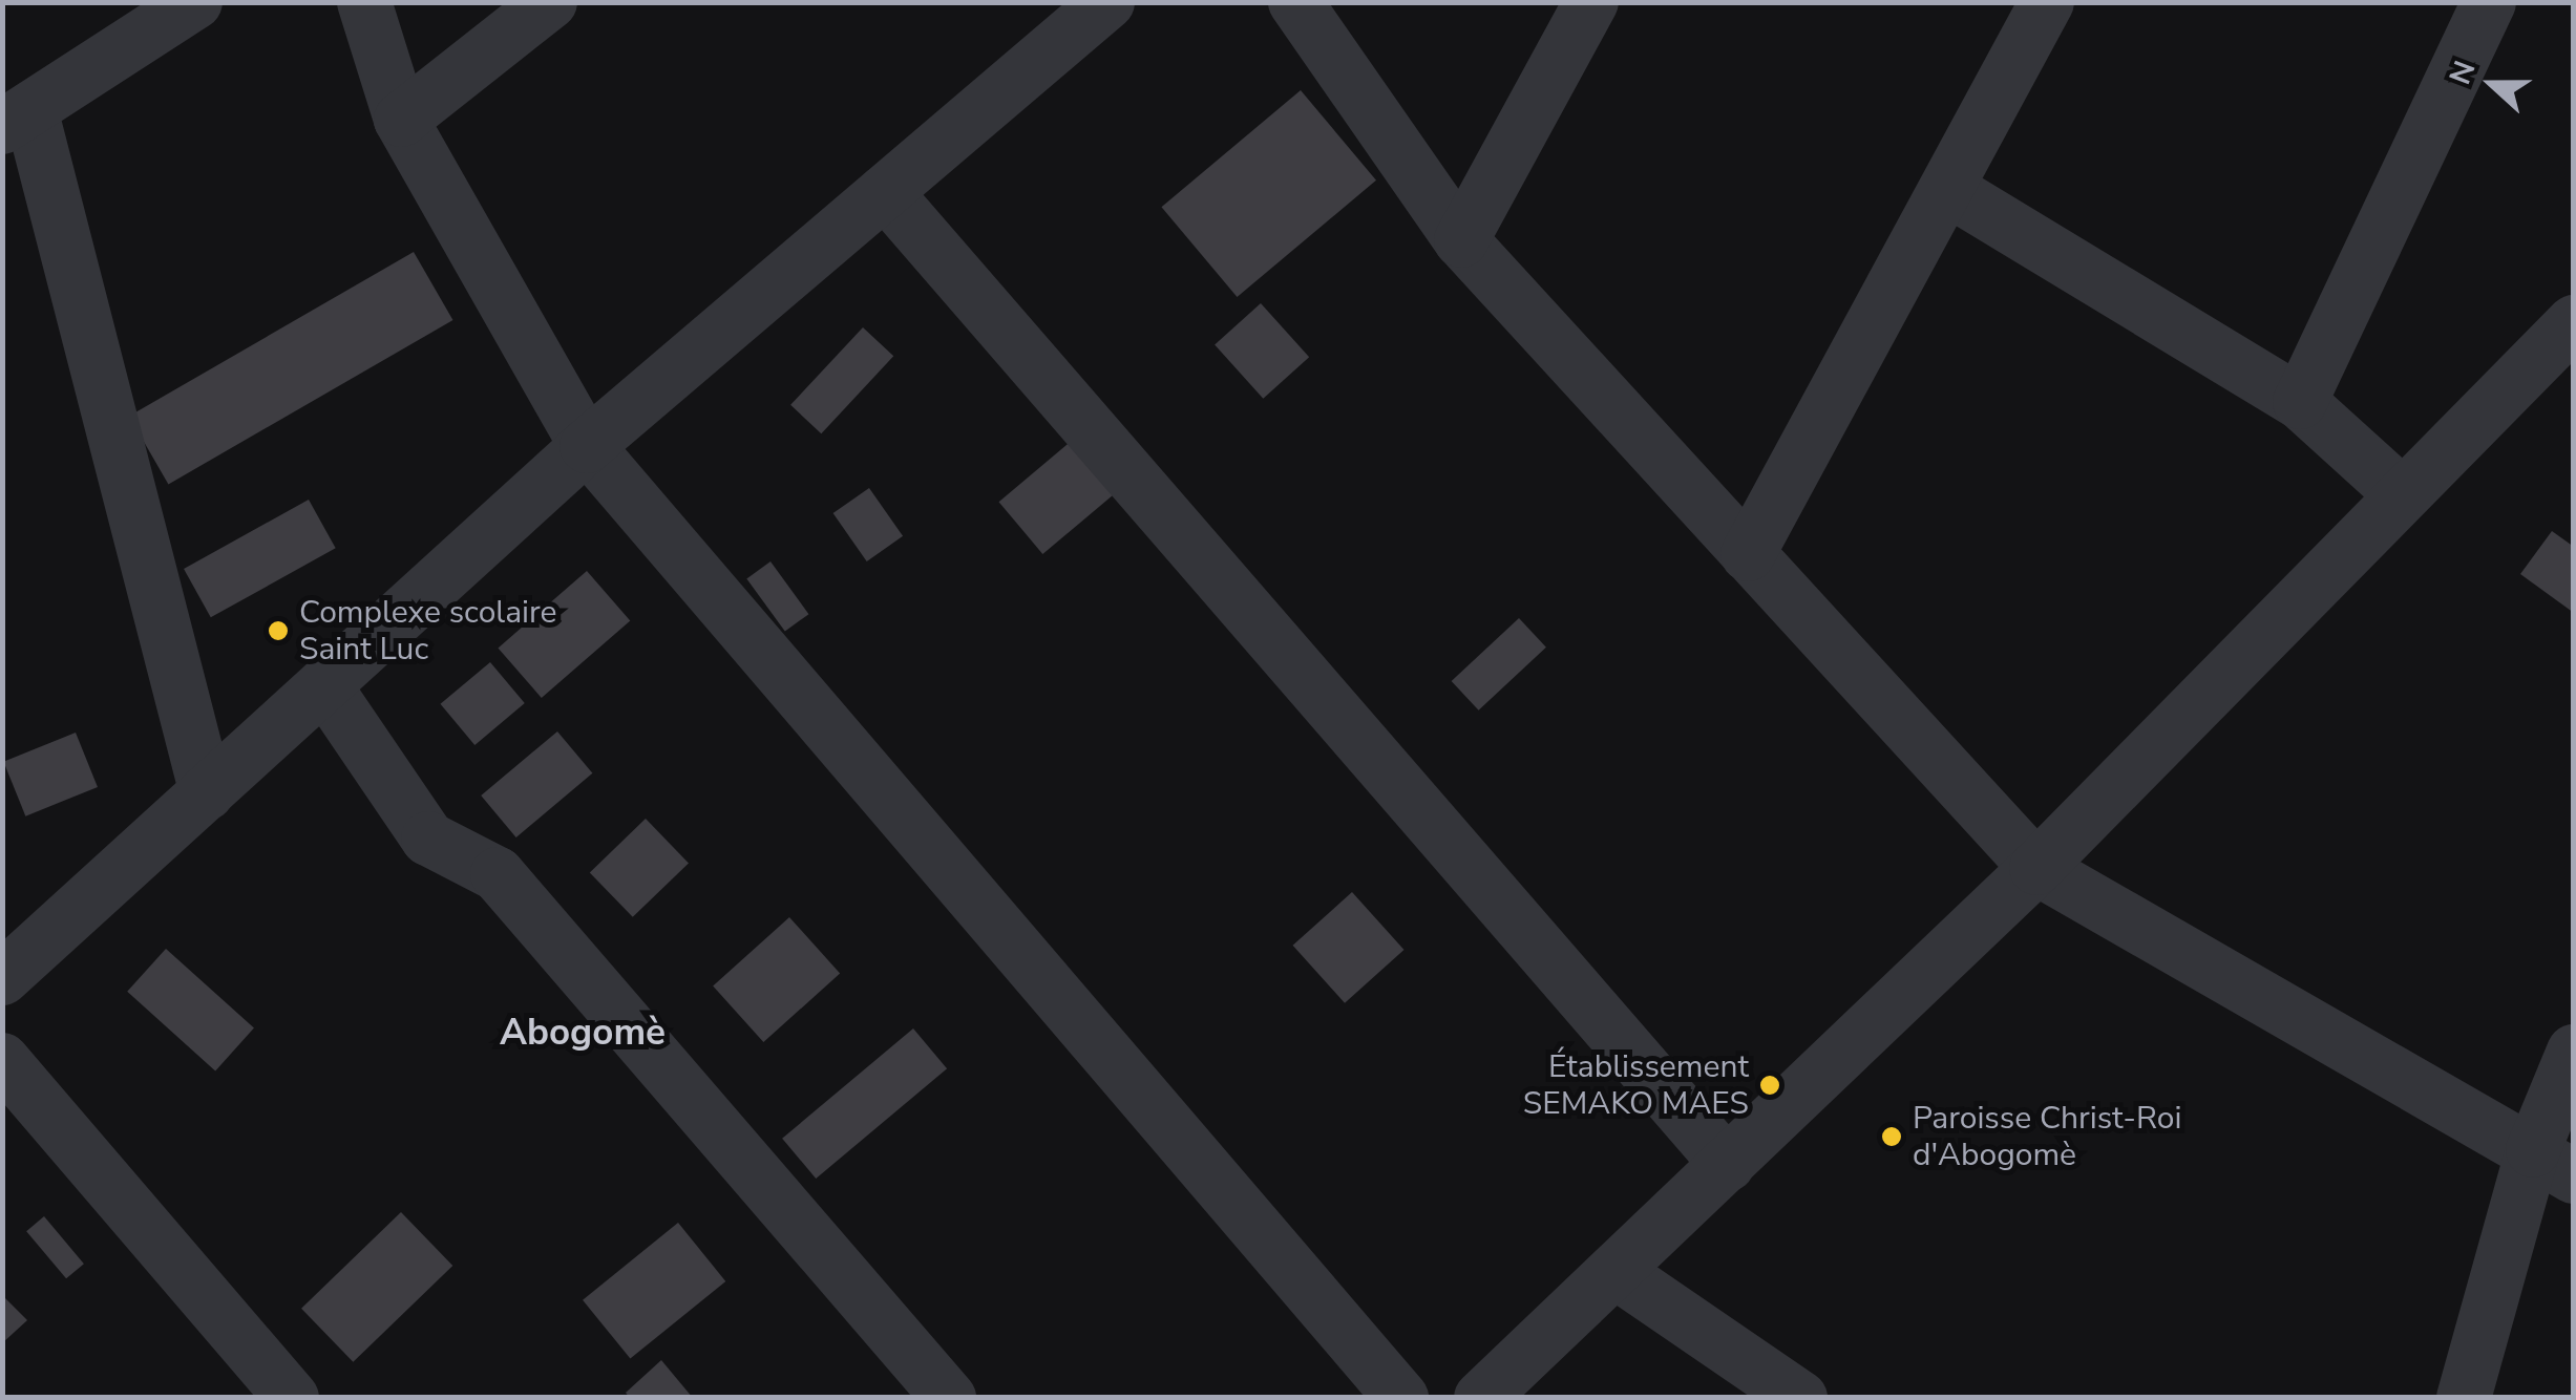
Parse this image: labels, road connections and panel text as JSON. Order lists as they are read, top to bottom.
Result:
{
  "districts": ["Abogomè"],
  "places": ["Complexe scolaire Saint Luc", "Établissement SEMAKO MAES", "Paroisse Christ-Roi d'Abogomè"],
  "north": "left"
}
